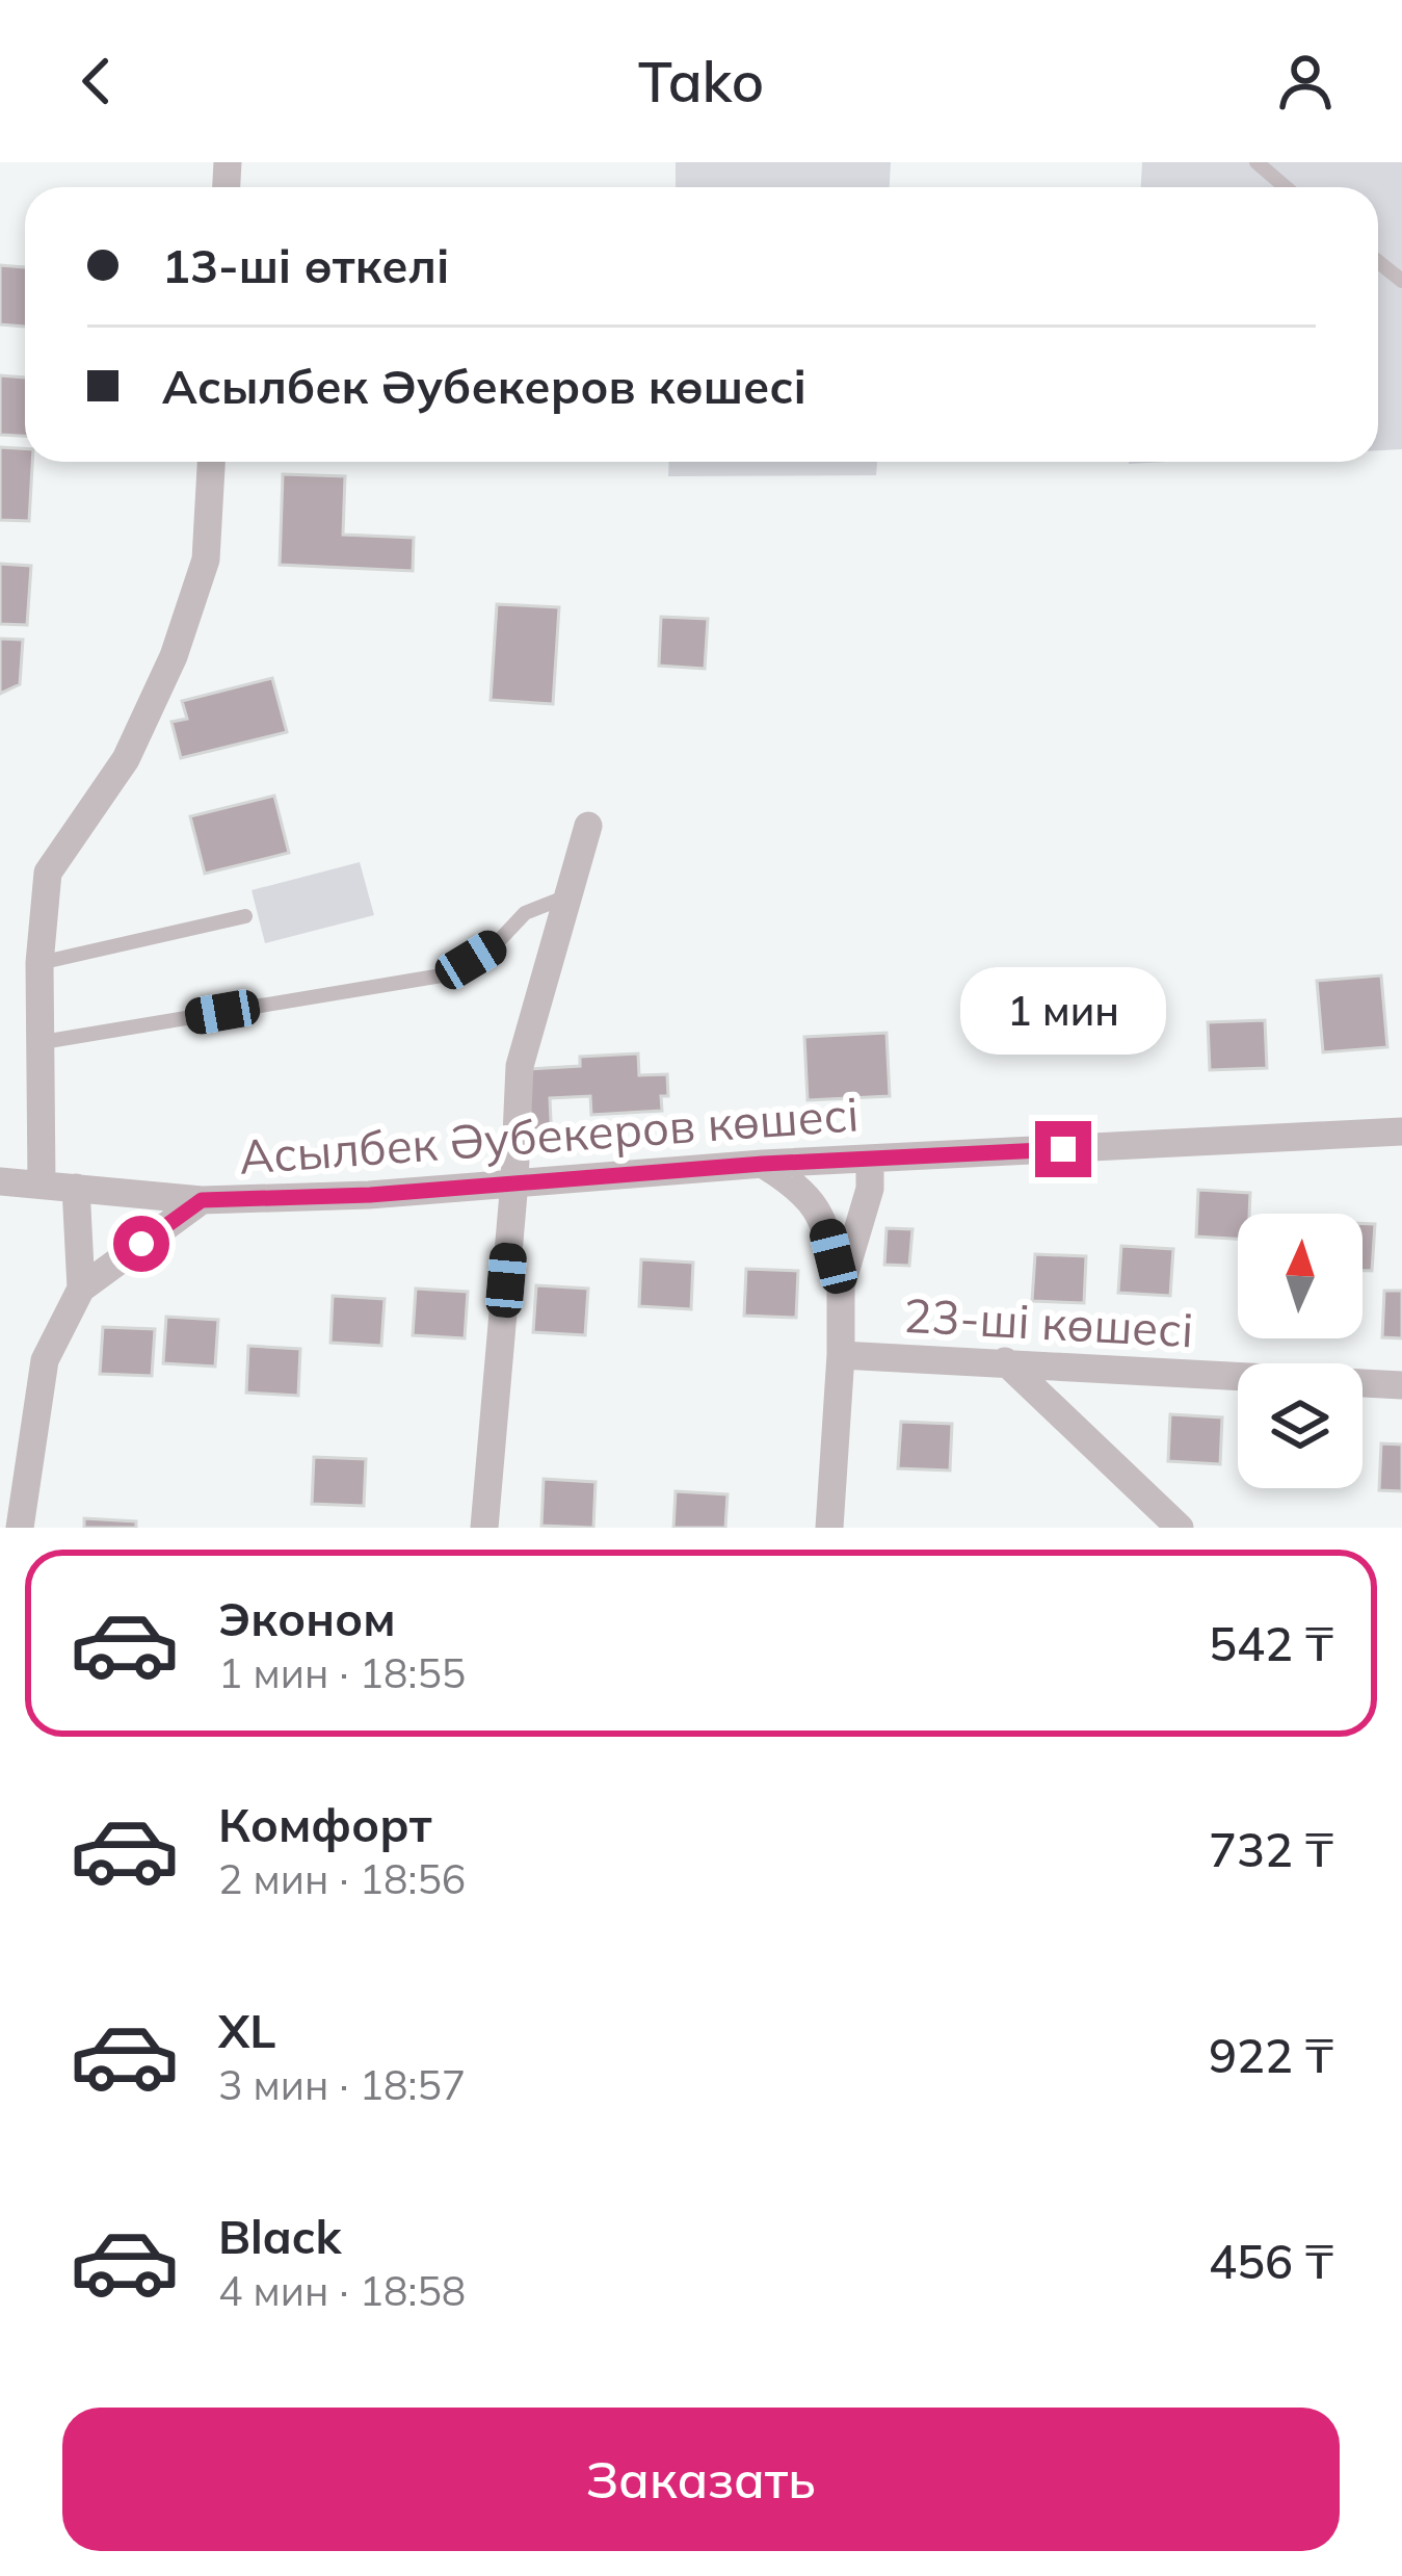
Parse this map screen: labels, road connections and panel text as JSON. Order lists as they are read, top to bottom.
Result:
{
  "streets": {
    "street": ["Асылбек Әубекеров көшесі", "23-ші көшесі"]
  },
  "north": "top",
  "page": {
    "header": "Tako",
    "banner": ["13-ші өткелі", "Асылбек Әубекеров көшесі"],
    "bubble": "1 мин",
    "list": [
      {
        "name": "Эконом",
        "note": "1 мин · 18:55",
        "value": "542 ₸"
      },
      {
        "name": "Комфорт",
        "note": "2 мин · 18:56",
        "value": "732 ₸"
      },
      {
        "name": "XL",
        "note": "3 мин · 18:57",
        "value": "922 ₸"
      },
      {
        "name": "Black",
        "note": "4 мин · 18:58",
        "value": "456 ₸"
      }
    ],
    "buttons": "Заказать"
  }
}
